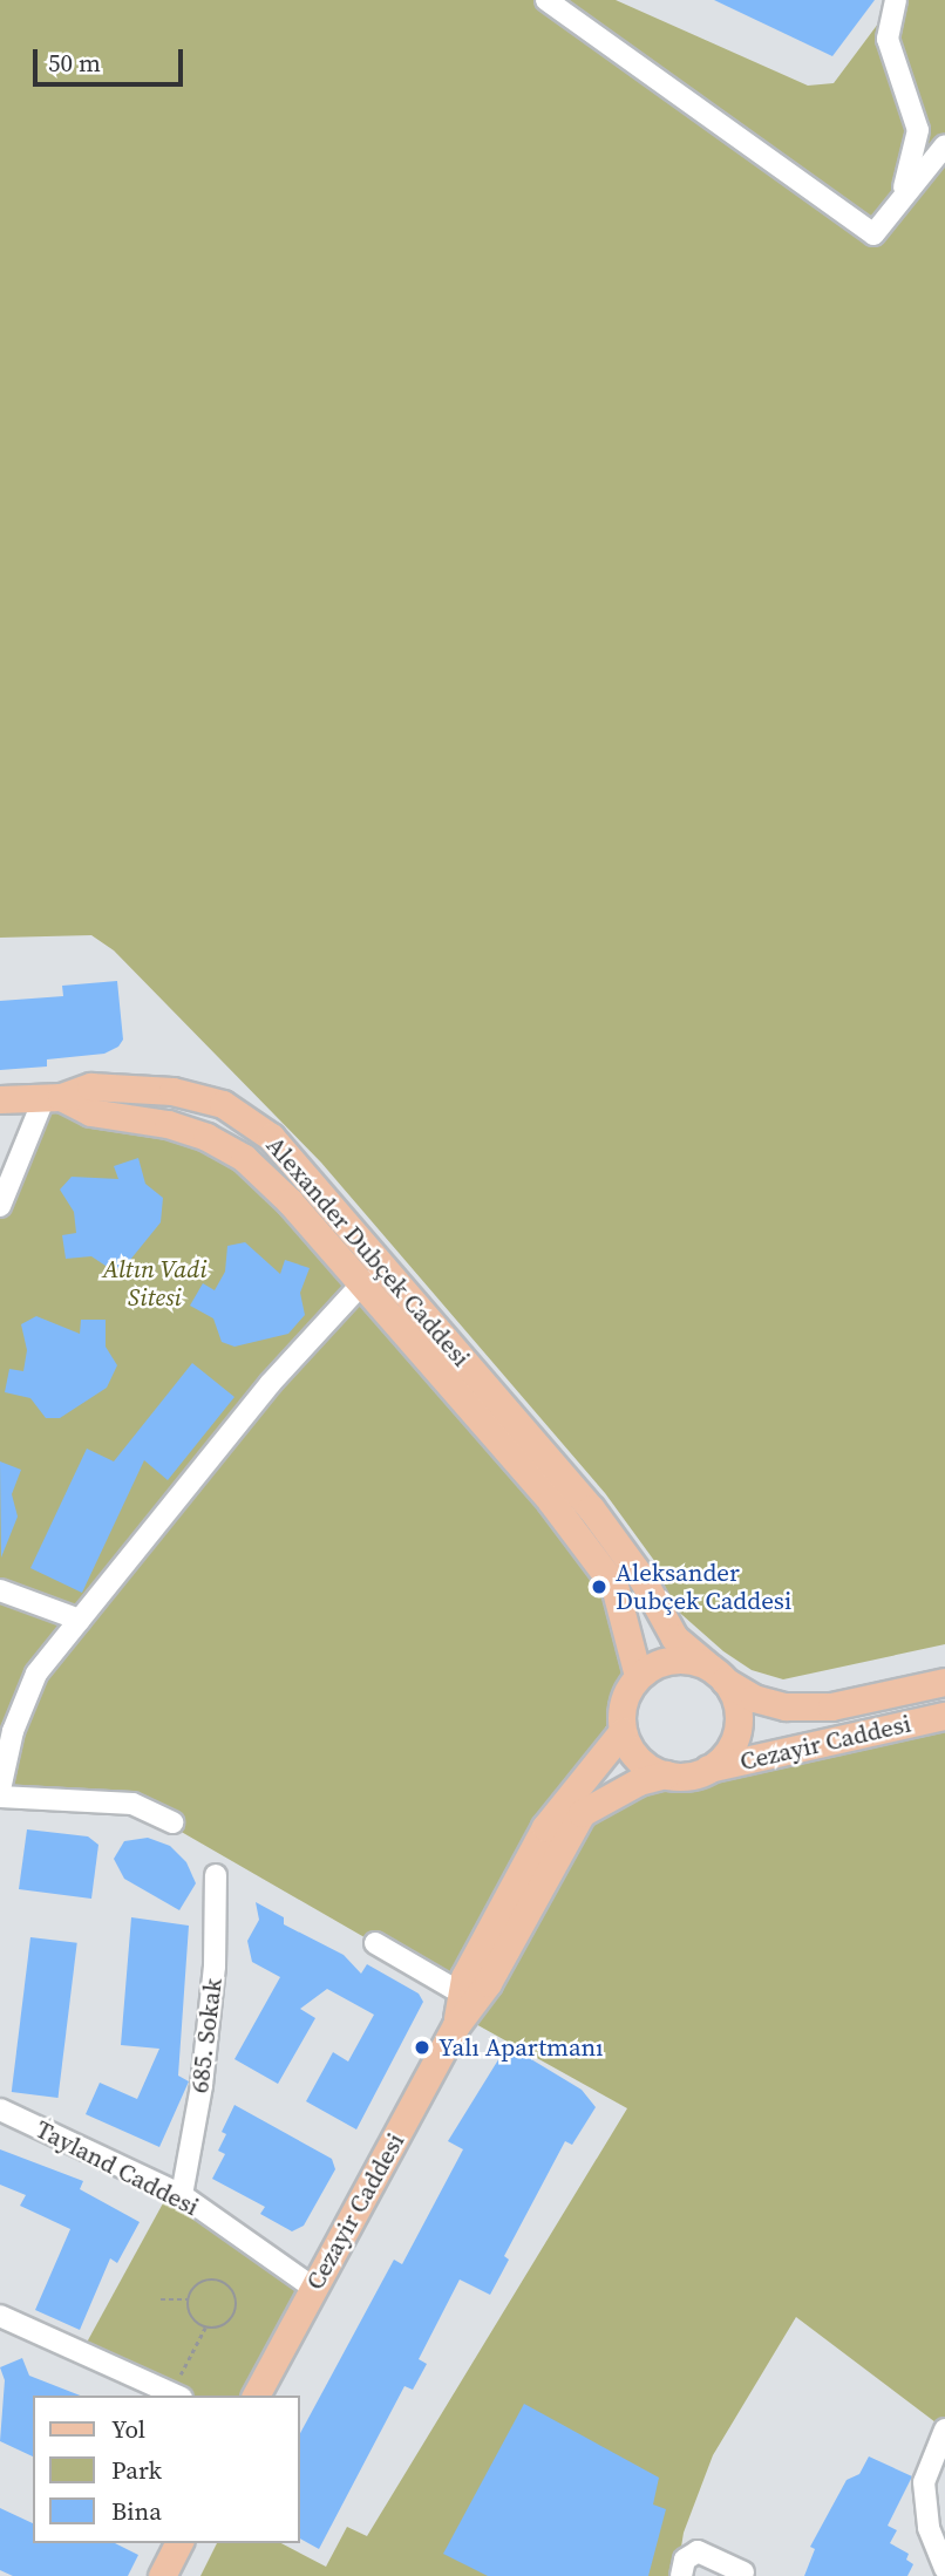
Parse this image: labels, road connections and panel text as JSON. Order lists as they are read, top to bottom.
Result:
{
  "streets": {
    "main road": ["Alexander Dubçek Caddesi", "Cezayir Caddesi"],
    "street": ["685. Sokak", "Tayland Caddesi"]
  },
  "crossings": [
    ["Alexander Dubçek Caddesi", "Cezayir Caddesi"],
    ["Cezayir Caddesi", "Tayland Caddesi"],
    ["685. Sokak", "Tayland Caddesi"]
  ],
  "parks": ["Altın Vadi Sitesi"],
  "places": ["Aleksander Dubçek Caddesi", "Yalı Apartmanı"],
  "legend": ["Yol", "Park", "Bina"],
  "scale_bar": "50 m"
}
